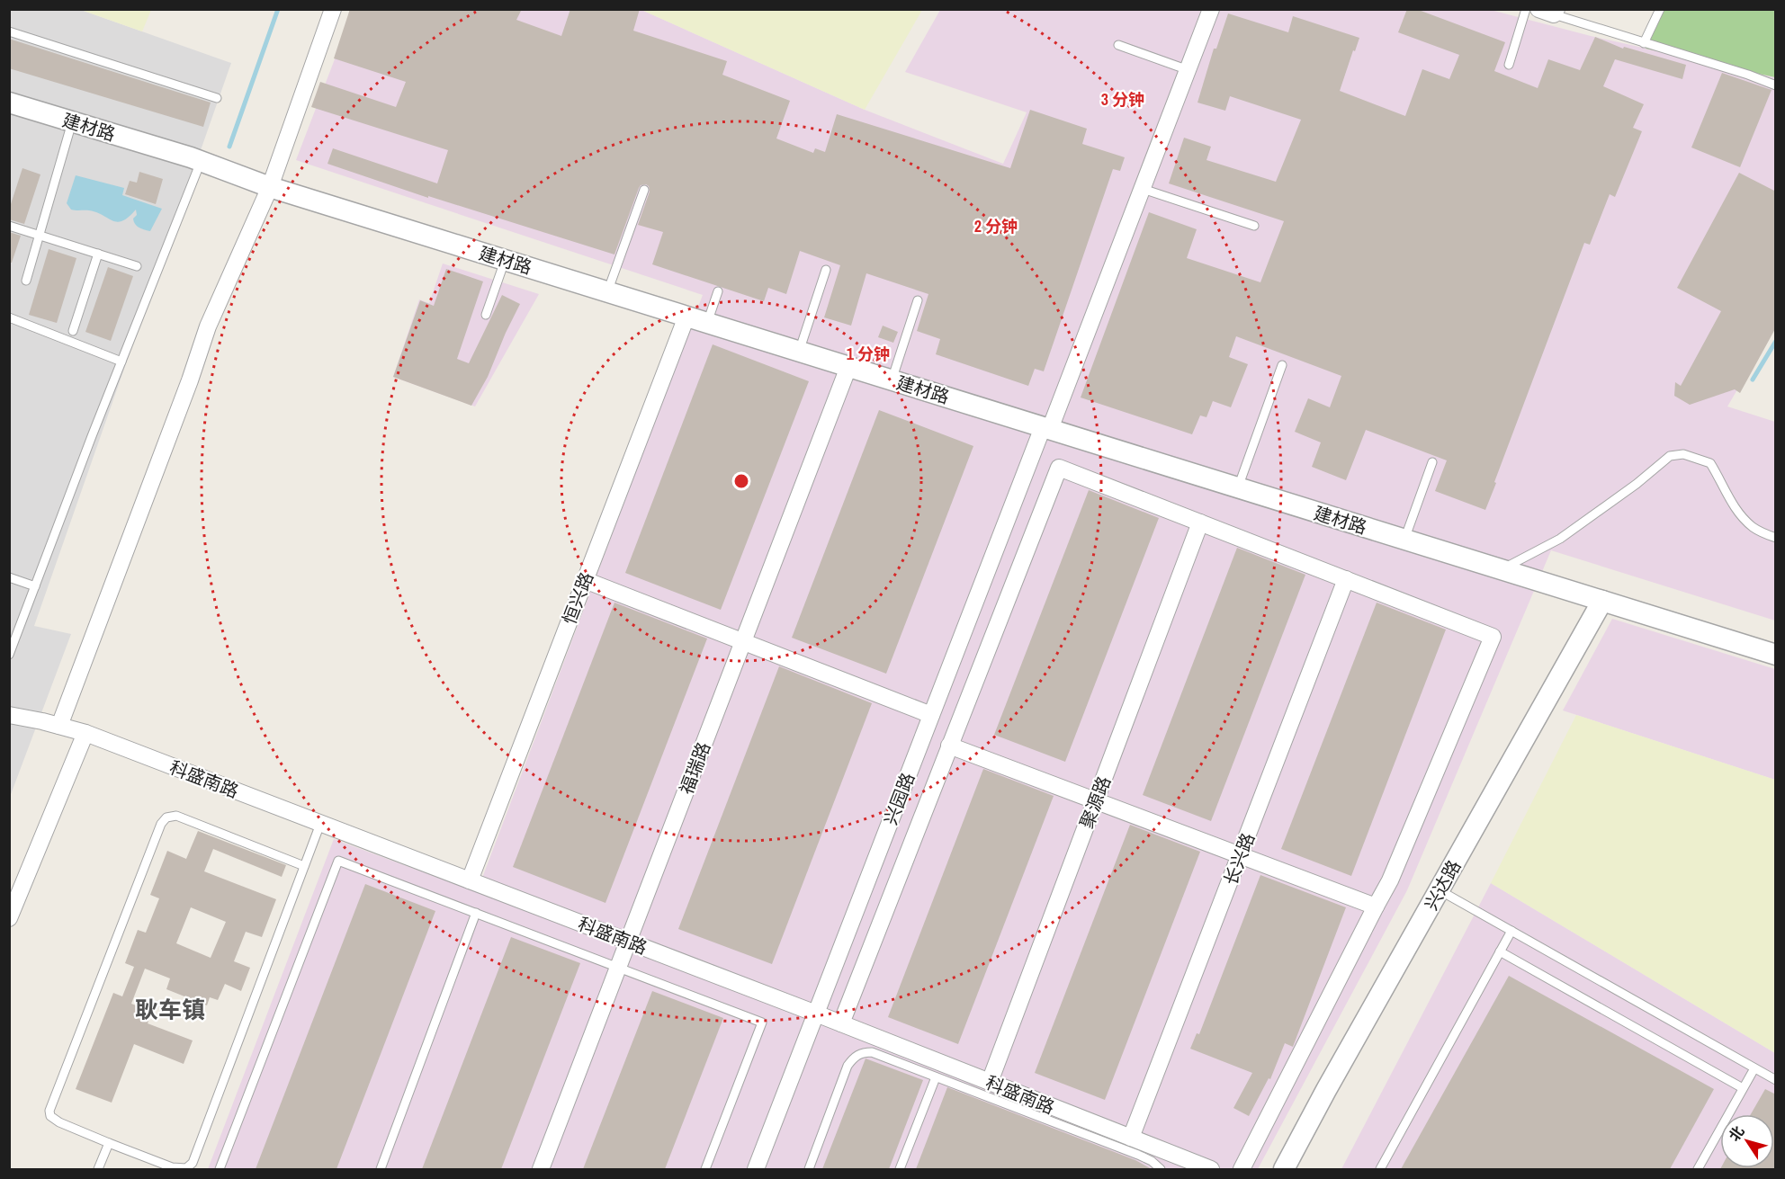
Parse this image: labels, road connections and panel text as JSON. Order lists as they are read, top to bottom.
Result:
{
  "streets": {
    "street": [
      "建材路",
      "恒兴路",
      "福瑞路",
      "科盛南路",
      "兴园路",
      "聚源路",
      "长兴路",
      "兴达路"
    ]
  },
  "crossings": [
    ["建材路", "恒兴路"],
    ["建材路", "福瑞路"],
    ["建材路", "兴园路"],
    ["建材路", "兴达路"],
    ["恒兴路", "科盛南路"],
    ["福瑞路", "科盛南路"],
    ["科盛南路", "兴园路"],
    ["科盛南路", "聚源路"],
    ["科盛南路", "长兴路"]
  ],
  "districts": ["耿车镇"],
  "north": "top left",
  "rings": ["3 分钟", "2 分钟", "1 分钟"]
}
